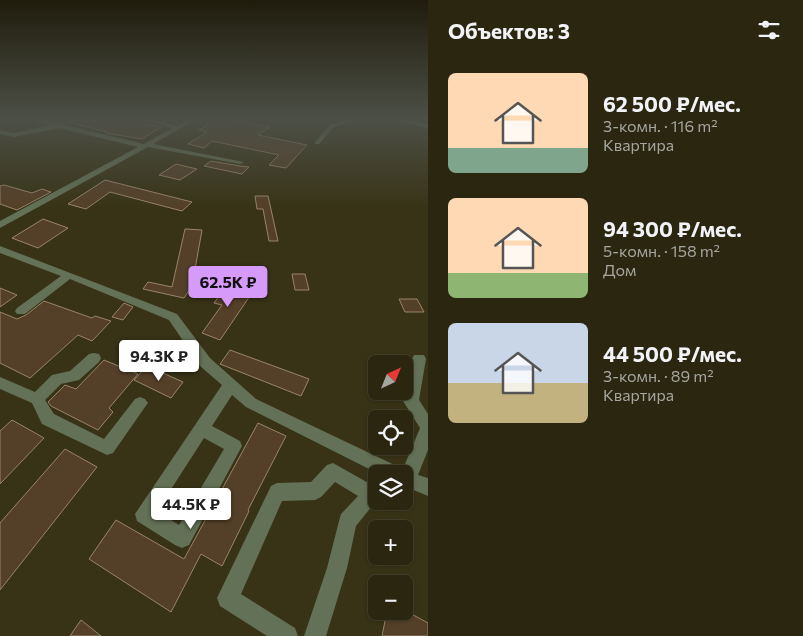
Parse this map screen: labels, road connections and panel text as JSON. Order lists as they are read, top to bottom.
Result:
{
  "north": "top right",
  "page": {
    "heading": "Объектов: 3",
    "list": [
      {
        "name": "62 500 ₽/мес.",
        "note": "3-комн. · 116 m² · Квартира"
      },
      {
        "name": "94 300 ₽/мес.",
        "note": "5-комн. · 158 m² · Дом"
      },
      {
        "name": "44 500 ₽/мес.",
        "note": "3-комн. · 89 m² · Квартира"
      }
    ],
    "price": ["62.5K ₽", "94.3K ₽", "44.5K ₽"],
    "map_buttons": ["+", "−"]
  }
}
